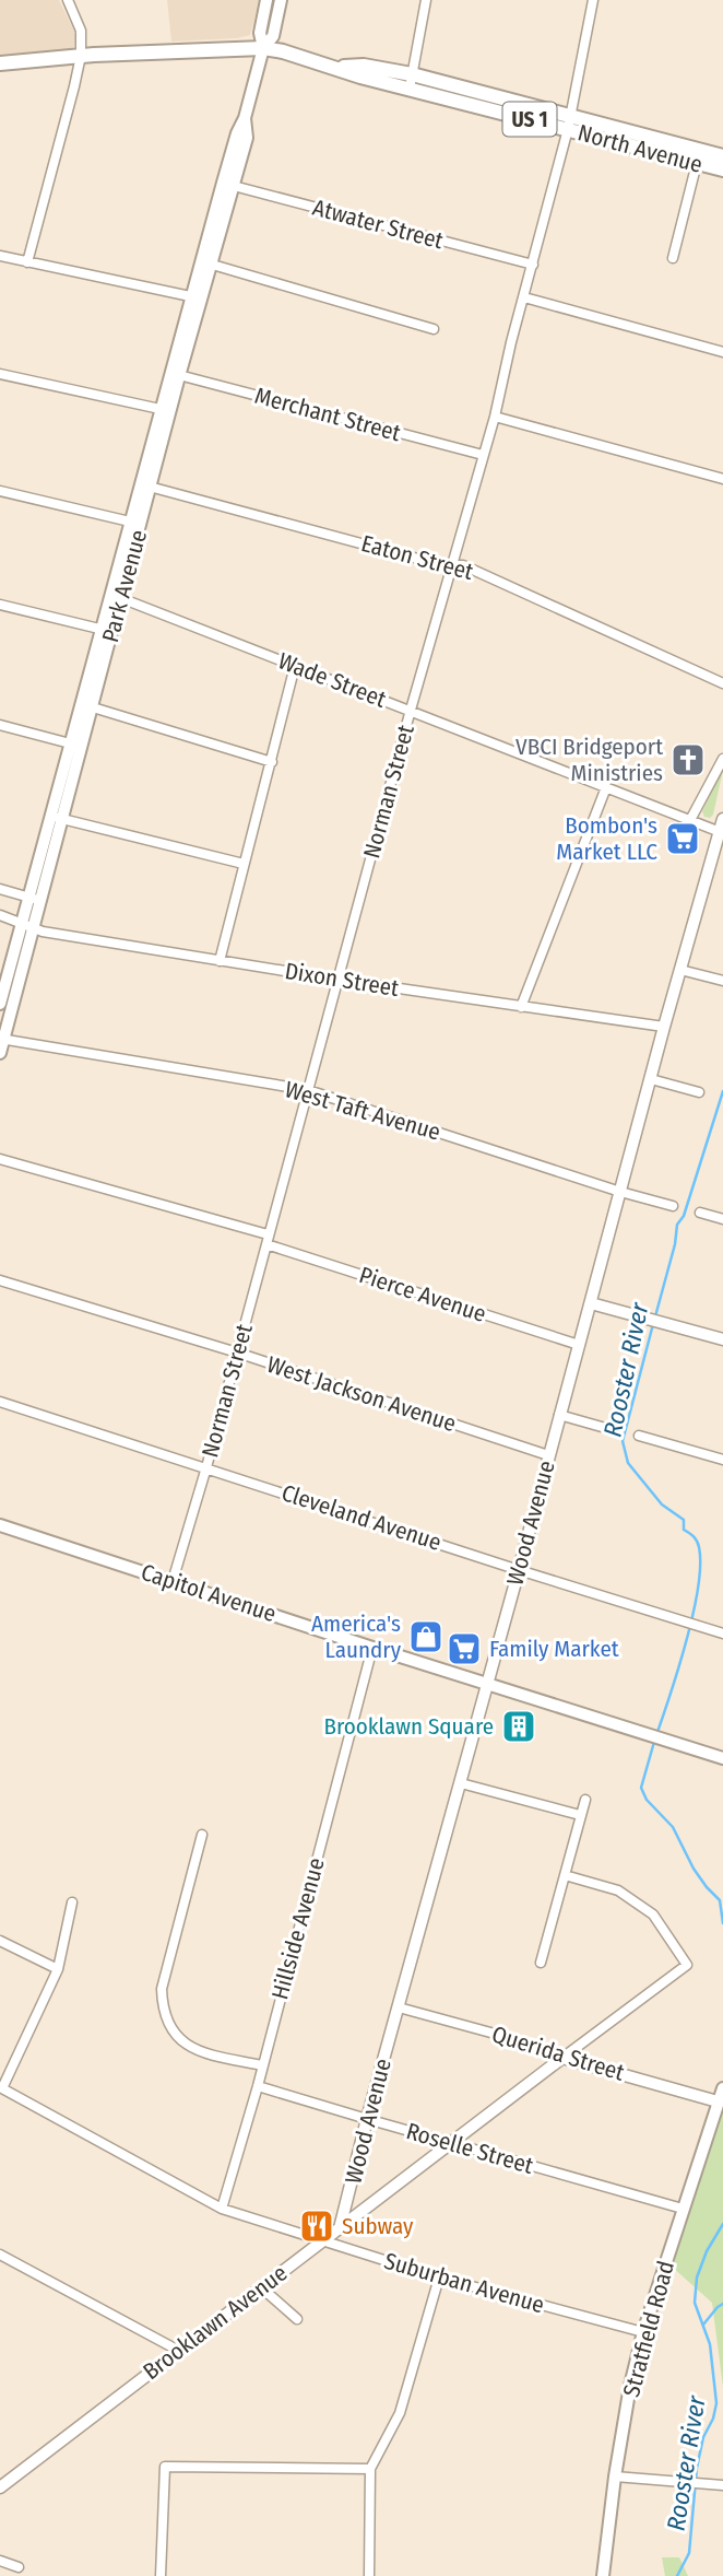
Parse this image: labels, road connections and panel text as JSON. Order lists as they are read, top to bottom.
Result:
{
  "streets": {
    "main road": [
      "US 1",
      "North Avenue",
      "Park Avenue",
      "Capitol Avenue",
      "Stratfield Road"
    ],
    "street": [
      "Atwater Street",
      "Merchant Street",
      "Eaton Street",
      "Wade Street",
      "Norman Street",
      "Dixon Street",
      "West Taft Avenue",
      "Pierce Avenue",
      "West Jackson Avenue",
      "Cleveland Avenue",
      "Wood Avenue",
      "Hillside Avenue",
      "Querida Street",
      "Roselle Street",
      "Suburban Avenue",
      "Brooklawn Avenue"
    ]
  },
  "crossings": [
    ["North Avenue", "Park Avenue"],
    ["North Avenue", "Norman Street"],
    ["Atwater Street", "Park Avenue"],
    ["Atwater Street", "Norman Street"],
    ["Merchant Street", "Park Avenue"],
    ["Merchant Street", "Norman Street"],
    ["Eaton Street", "Park Avenue"],
    ["Eaton Street", "Norman Street"],
    ["Park Avenue", "Wade Street"],
    ["Park Avenue", "Dixon Street"],
    ["Park Avenue", "West Taft Avenue"],
    ["Wade Street", "Norman Street"],
    ["Wade Street", "Wood Avenue"],
    ["Norman Street", "Dixon Street"],
    ["Norman Street", "West Taft Avenue"],
    ["Norman Street", "Pierce Avenue"],
    ["Norman Street", "West Jackson Avenue"],
    ["Norman Street", "Cleveland Avenue"],
    ["Norman Street", "Capitol Avenue"],
    ["Dixon Street", "Wood Avenue"],
    ["West Taft Avenue", "Wood Avenue"],
    ["Pierce Avenue", "Wood Avenue"],
    ["West Jackson Avenue", "Wood Avenue"],
    ["Cleveland Avenue", "Wood Avenue"],
    ["Wood Avenue", "Capitol Avenue"],
    ["Wood Avenue", "Querida Street"],
    ["Wood Avenue", "Roselle Street"],
    ["Wood Avenue", "Brooklawn Avenue"],
    ["Capitol Avenue", "Hillside Avenue"],
    ["Hillside Avenue", "Roselle Street"],
    ["Hillside Avenue", "Suburban Avenue"],
    ["Querida Street", "Brooklawn Avenue"],
    ["Querida Street", "Stratfield Road"],
    ["Roselle Street", "Brooklawn Avenue"],
    ["Roselle Street", "Stratfield Road"],
    ["Suburban Avenue", "Brooklawn Avenue"],
    ["Suburban Avenue", "Stratfield Road"]
  ],
  "water": ["Rooster River"],
  "places": {
    "church": ["VBCI Bridgeport Ministries"],
    "supermarket": ["Bombon's Market LLC", "Family Market"],
    "shop": ["America's Laundry"],
    "building": ["Brooklawn Square"],
    "restaurant": ["Subway"]
  }
}
